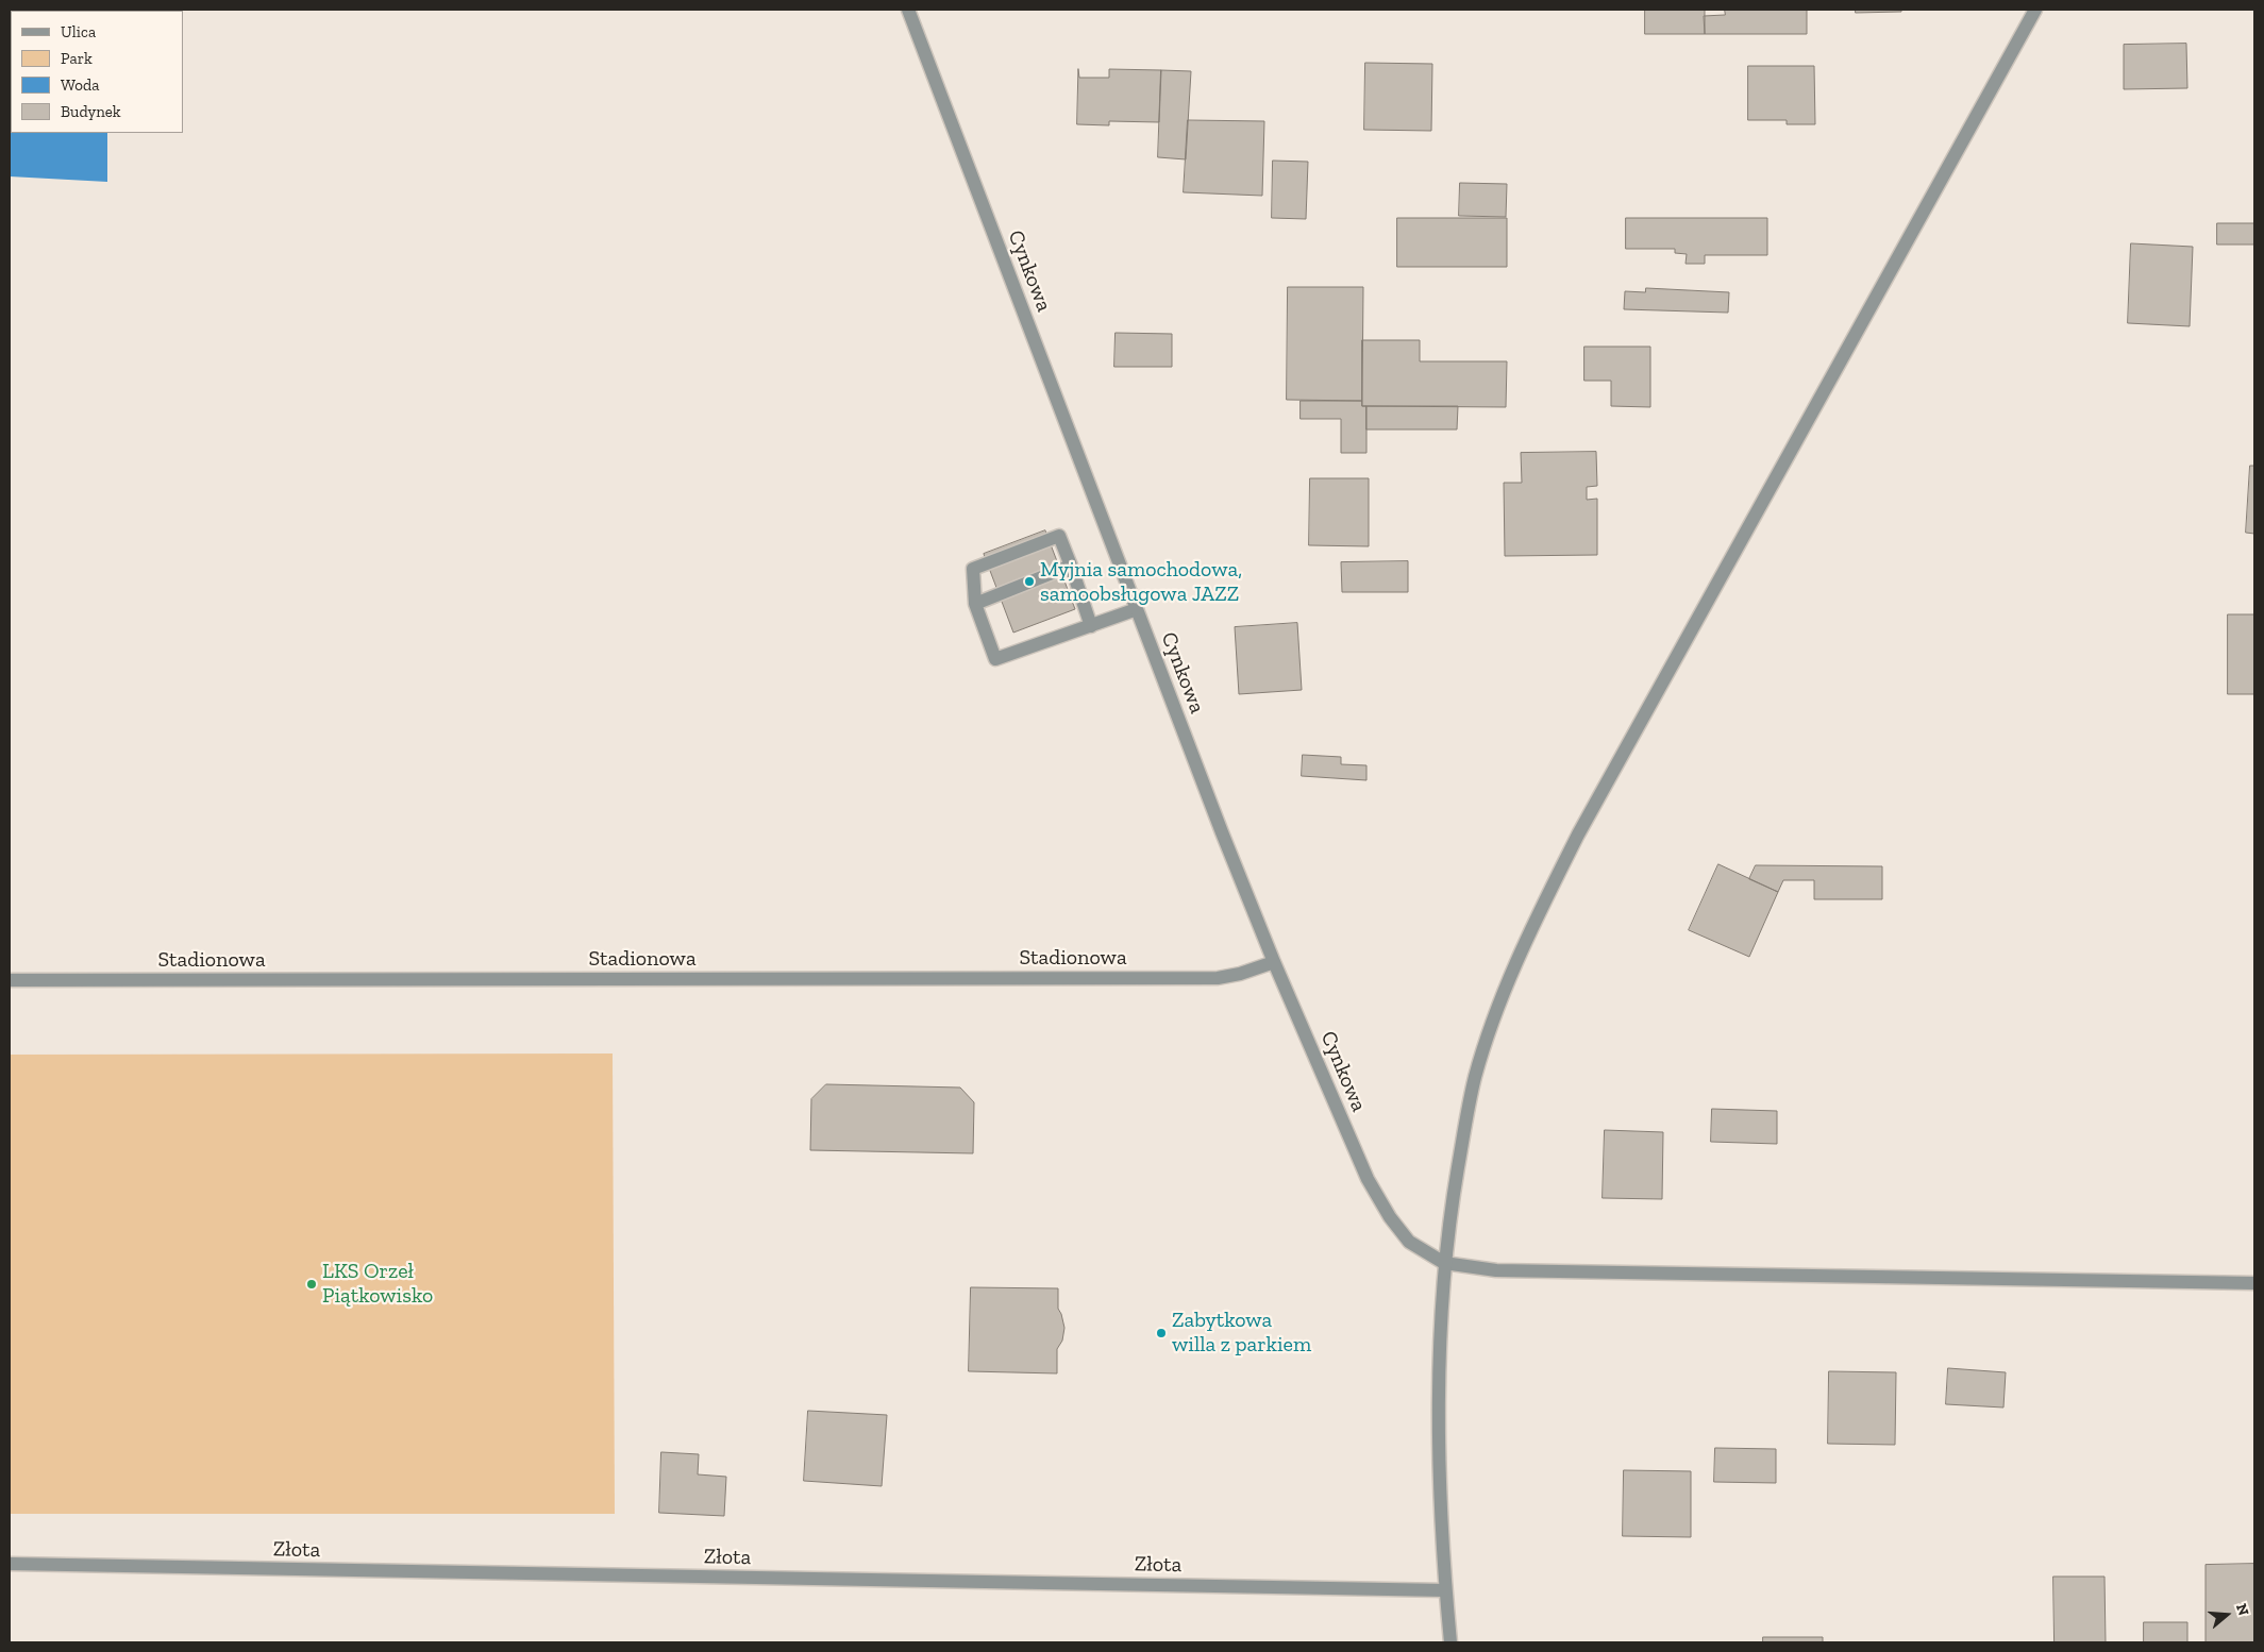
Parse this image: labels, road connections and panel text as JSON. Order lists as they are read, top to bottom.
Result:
{
  "streets": {
    "street": ["Cynkowa", "Stadionowa", "Złota"]
  },
  "crossings": [
    ["Cynkowa", "Stadionowa"]
  ],
  "places": ["Myjnia samochodowa, samoobsługowa JAZZ", "LKS Orzeł Piątkowisko", "Zabytkowa willa z parkiem"],
  "legend": [
    "Ulica",
    "Park",
    "Woda",
    "Budynek"
  ],
  "north": "right"
}
